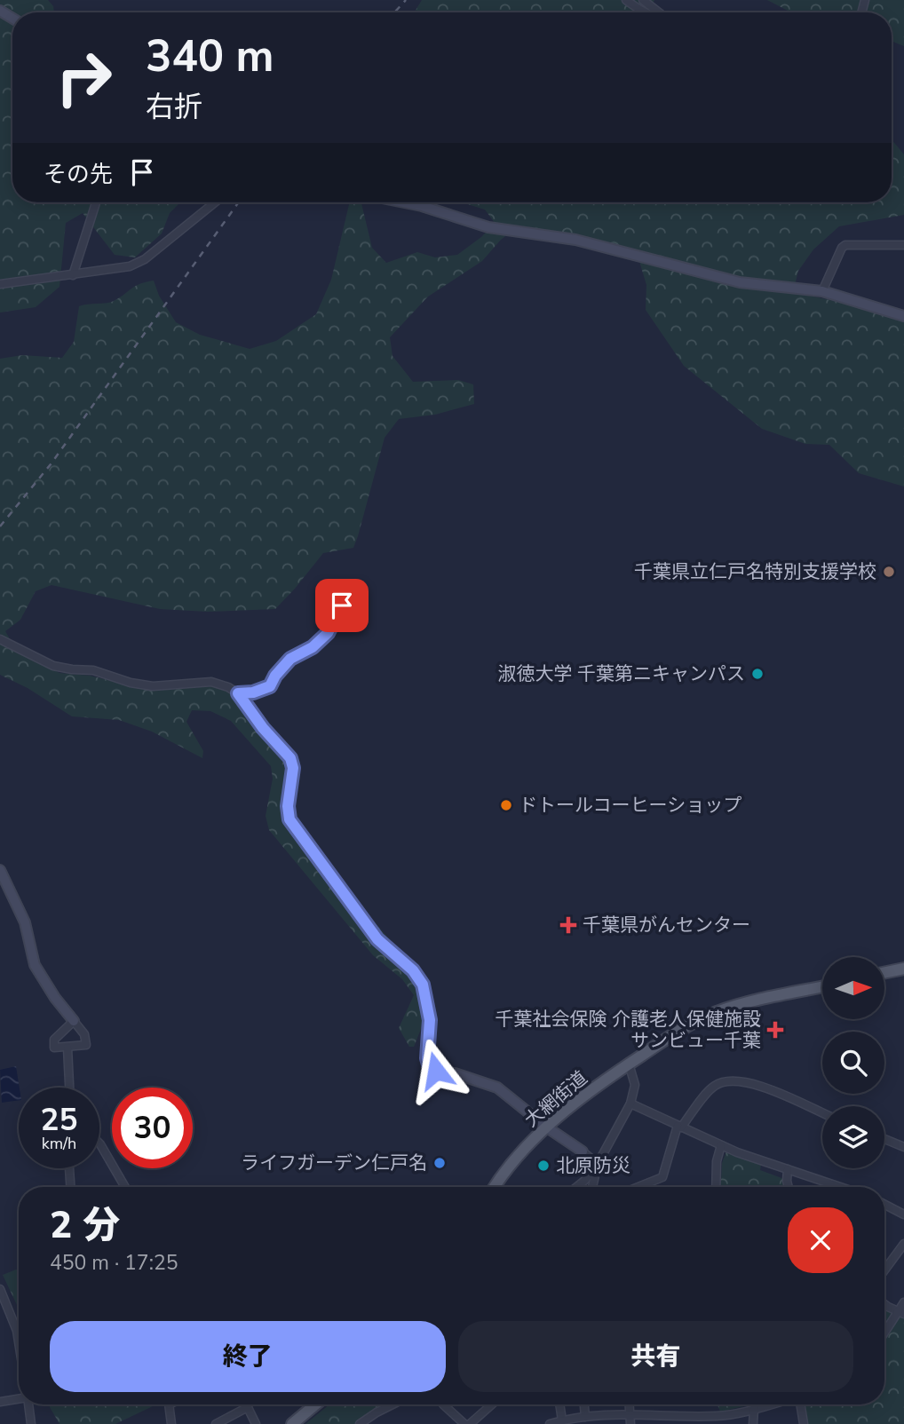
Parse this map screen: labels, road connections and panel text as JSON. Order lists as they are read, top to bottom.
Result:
{
  "streets": {
    "main road": ["大網街道"]
  },
  "places": {
    "other": [
      "千葉県立仁戸名特別支援学校",
      "淑徳大学 千葉第ニキャンパス",
      "ドトールコーヒーショップ",
      "ライフガーデン仁戸名",
      "北原防災"
    ],
    "health": ["千葉県がんセンター", "千葉社会保険 介護老人保健施設 サンビュー千葉"]
  },
  "north": "right",
  "page": {
    "turn": ["340 m", "右折"],
    "then": "その先",
    "speed": "25 km/h",
    "limit": "30",
    "heading": ["2 分", "450 m · 17:25"],
    "buttons": ["終了", "共有"]
  }
}
